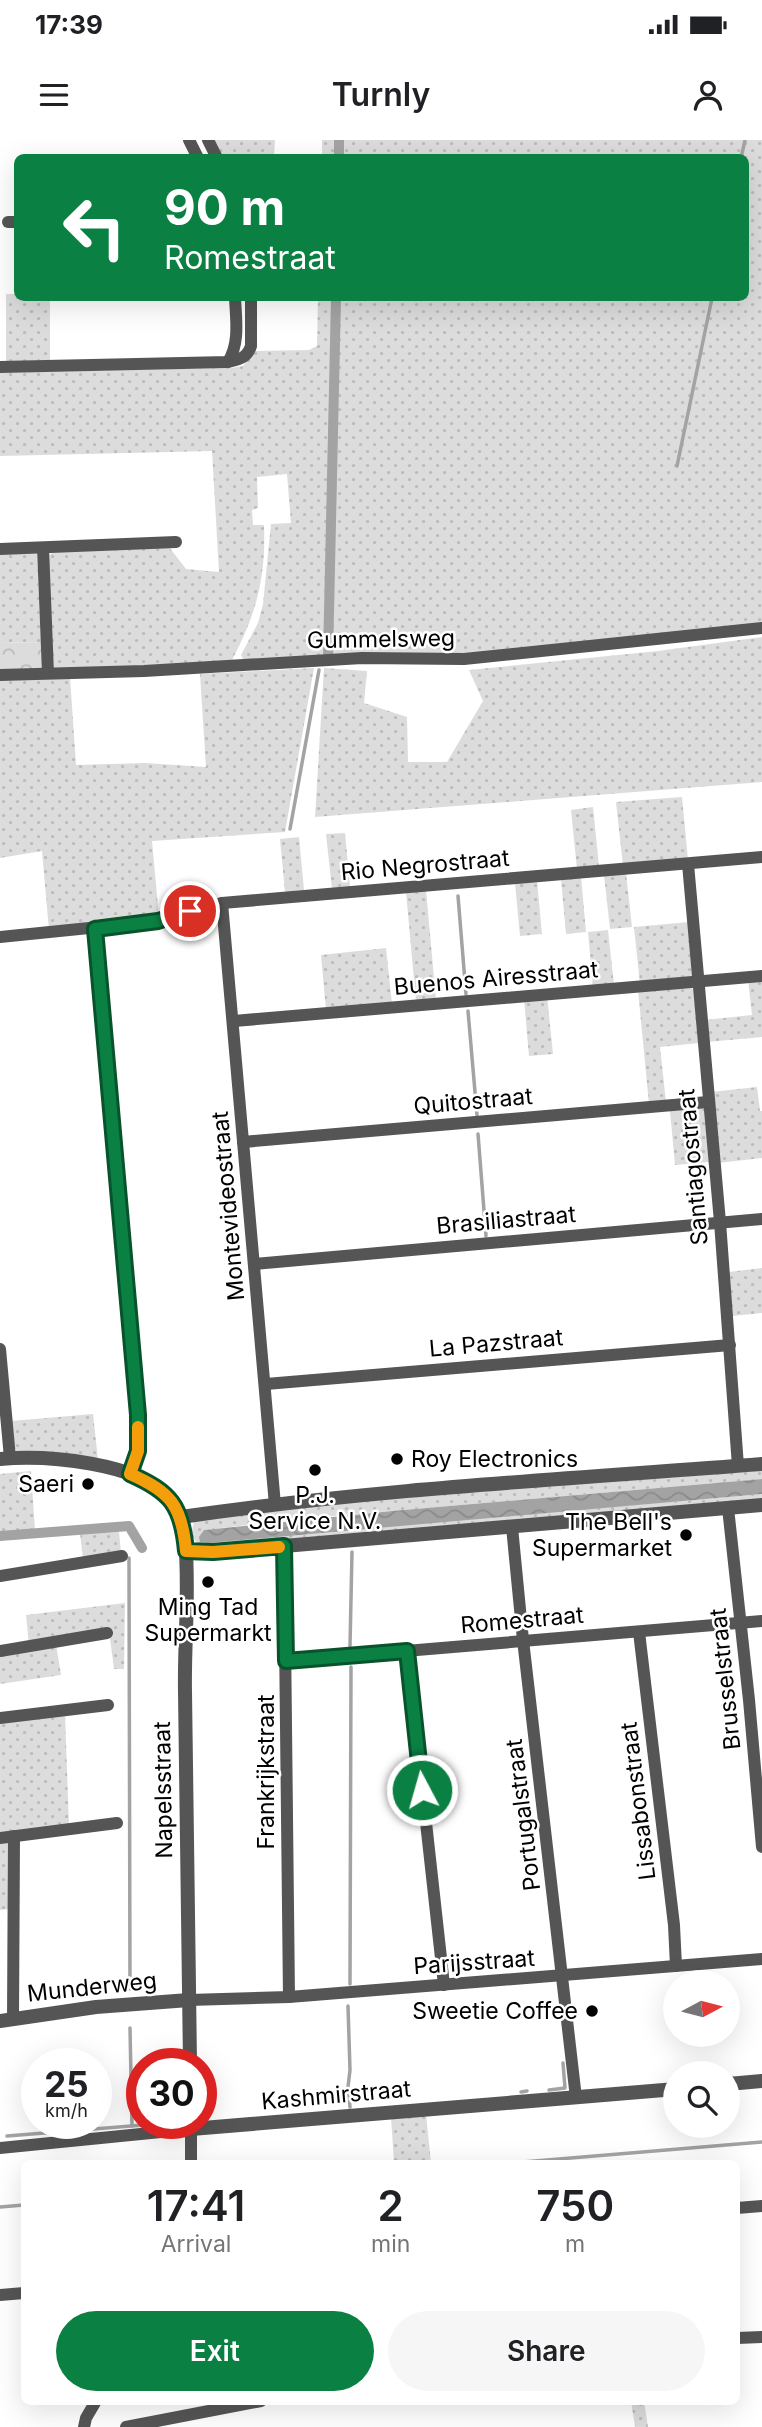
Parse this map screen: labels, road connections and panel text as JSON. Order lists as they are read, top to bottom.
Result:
{
  "streets": {
    "street": [
      "Gummelsweg",
      "Rio Negrostraat",
      "Buenos Airesstraat",
      "Quitostraat",
      "Santiagostraat",
      "Montevideostraat",
      "Brasiliastraat",
      "La Pazstraat",
      "Romestraat",
      "Brusselstraat",
      "Frankrijkstraat",
      "Napelsstraat",
      "Lissabonstraat",
      "Portugalstraat",
      "Parijsstraat",
      "Munderweg",
      "Kashmirstraat"
    ]
  },
  "crossings": [
    ["Rio Negrostraat", "Santiagostraat"],
    ["Rio Negrostraat", "Montevideostraat"],
    ["Buenos Airesstraat", "Santiagostraat"],
    ["Buenos Airesstraat", "Montevideostraat"],
    ["Quitostraat", "Santiagostraat"],
    ["Quitostraat", "Montevideostraat"],
    ["Santiagostraat", "Brasiliastraat"],
    ["Santiagostraat", "La Pazstraat"],
    ["Montevideostraat", "Brasiliastraat"],
    ["Montevideostraat", "La Pazstraat"],
    ["Romestraat", "Brusselstraat"],
    ["Romestraat", "Frankrijkstraat"],
    ["Romestraat", "Lissabonstraat"],
    ["Romestraat", "Portugalstraat"],
    ["Frankrijkstraat", "Parijsstraat"],
    ["Napelsstraat", "Parijsstraat"],
    ["Napelsstraat", "Munderweg"],
    ["Lissabonstraat", "Parijsstraat"],
    ["Portugalstraat", "Parijsstraat"],
    ["Portugalstraat", "Kashmirstraat"],
    ["Parijsstraat", "Munderweg"]
  ],
  "places": [
    "Roy Electronics",
    "P.J. Service N.V.",
    "Saeri",
    "The Bell's Supermarket",
    "Ming Tad Supermarkt",
    "Sweetie Coffee"
  ],
  "north": "right",
  "page": {
    "status": "17:39",
    "header": "Turnly",
    "turn": ["90 m", "Romestraat"],
    "speed": "25 km/h",
    "limit": "30",
    "eta": [
      "17:41",
      "Arrival",
      "2",
      "min",
      "750",
      "m"
    ],
    "buttons": ["Exit", "Share"]
  }
}
